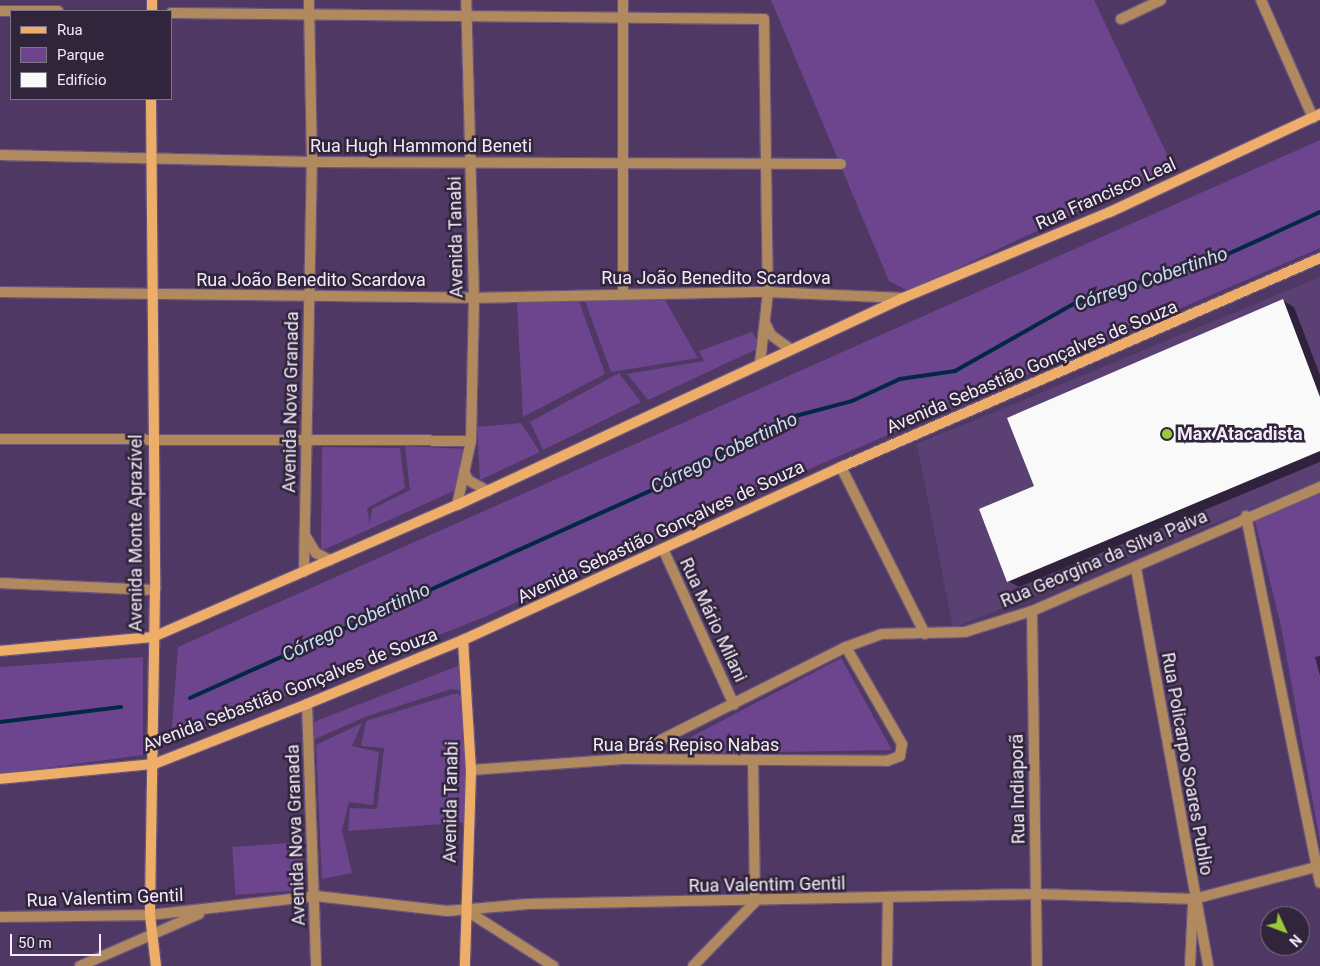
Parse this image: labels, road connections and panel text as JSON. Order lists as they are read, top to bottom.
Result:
{
  "streets": {
    "main road": [
      "Rua Francisco Leal",
      "Avenida Tanabi",
      "Avenida Sebastião Gonçalves de Souza",
      "Avenida Monte Aprazível"
    ],
    "street": [
      "Rua Hugh Hammond Beneti",
      "Rua João Benedito Scardova",
      "Avenida Nova Granada",
      "Rua Georgina da Silva Paiva",
      "Rua Mário Milani",
      "Rua Brás Repiso Nabas",
      "Rua Policarpo Soares Publio",
      "Rua Indiaporã",
      "Rua Valentim Gentil"
    ]
  },
  "crossings": [
    ["Rua Hugh Hammond Beneti", "Avenida Tanabi"],
    ["Rua Hugh Hammond Beneti", "Avenida Nova Granada"],
    ["Rua Hugh Hammond Beneti", "Avenida Monte Aprazível"],
    ["Rua Francisco Leal", "Rua João Benedito Scardova"],
    ["Avenida Tanabi", "Rua João Benedito Scardova"],
    ["Avenida Tanabi", "Avenida Sebastião Gonçalves de Souza"],
    ["Avenida Tanabi", "Rua Brás Repiso Nabas"],
    ["Avenida Tanabi", "Rua Valentim Gentil"],
    ["Rua João Benedito Scardova", "Avenida Nova Granada"],
    ["Rua João Benedito Scardova", "Avenida Monte Aprazível"],
    ["Avenida Sebastião Gonçalves de Souza", "Avenida Nova Granada"],
    ["Avenida Sebastião Gonçalves de Souza", "Avenida Monte Aprazível"],
    ["Avenida Sebastião Gonçalves de Souza", "Rua Mário Milani"],
    ["Avenida Nova Granada", "Rua Valentim Gentil"],
    ["Avenida Monte Aprazível", "Rua Valentim Gentil"],
    ["Rua Georgina da Silva Paiva", "Rua Mário Milani"],
    ["Rua Georgina da Silva Paiva", "Rua Brás Repiso Nabas"],
    ["Rua Georgina da Silva Paiva", "Rua Policarpo Soares Publio"],
    ["Rua Georgina da Silva Paiva", "Rua Indiaporã"],
    ["Rua Policarpo Soares Publio", "Rua Valentim Gentil"],
    ["Rua Indiaporã", "Rua Valentim Gentil"]
  ],
  "water": ["Córrego Cobertinho"],
  "places": ["Max Atacadista"],
  "legend": ["Rua", "Parque", "Edifício"],
  "scale_bar": "50 m",
  "north": "bottom right"
}
